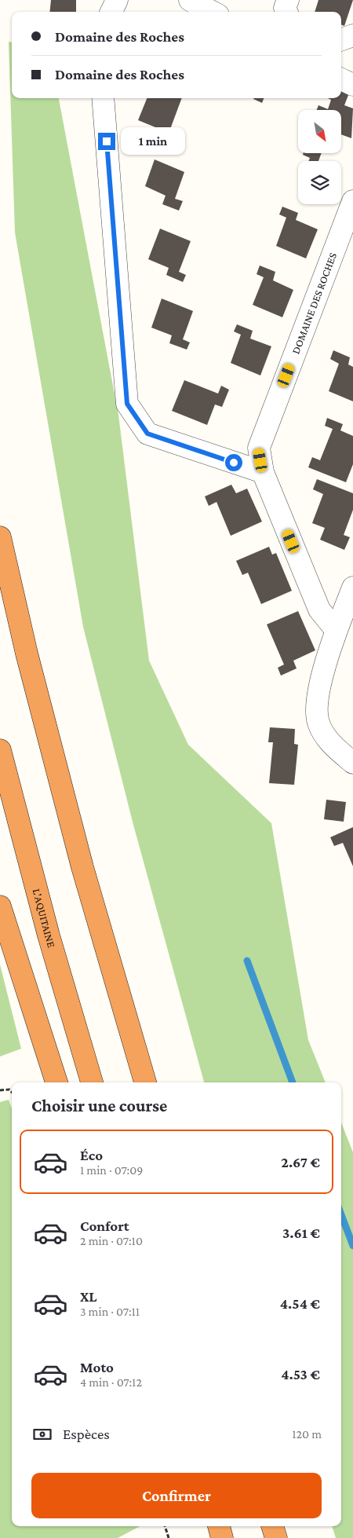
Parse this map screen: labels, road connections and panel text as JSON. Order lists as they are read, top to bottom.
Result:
{
  "streets": {
    "highway": ["L'AQUITAINE"],
    "street": ["DOMAINE DES ROCHES"]
  },
  "north": "bottom right",
  "page": {
    "banner": ["Domaine des Roches", "Domaine des Roches"],
    "bubble": "1 min",
    "heading": "Choisir une course",
    "list": [
      {
        "name": "Éco",
        "note": "1 min · 07:09",
        "value": "2.67 €"
      },
      {
        "name": "Confort",
        "note": "2 min · 07:10",
        "value": "3.61 €"
      },
      {
        "name": "XL",
        "note": "3 min · 07:11",
        "value": "4.54 €"
      },
      {
        "name": "Moto",
        "note": "4 min · 07:12",
        "value": "4.53 €"
      }
    ],
    "pay": ["Espèces", "120 m"],
    "buttons": "Confirmer"
  }
}
